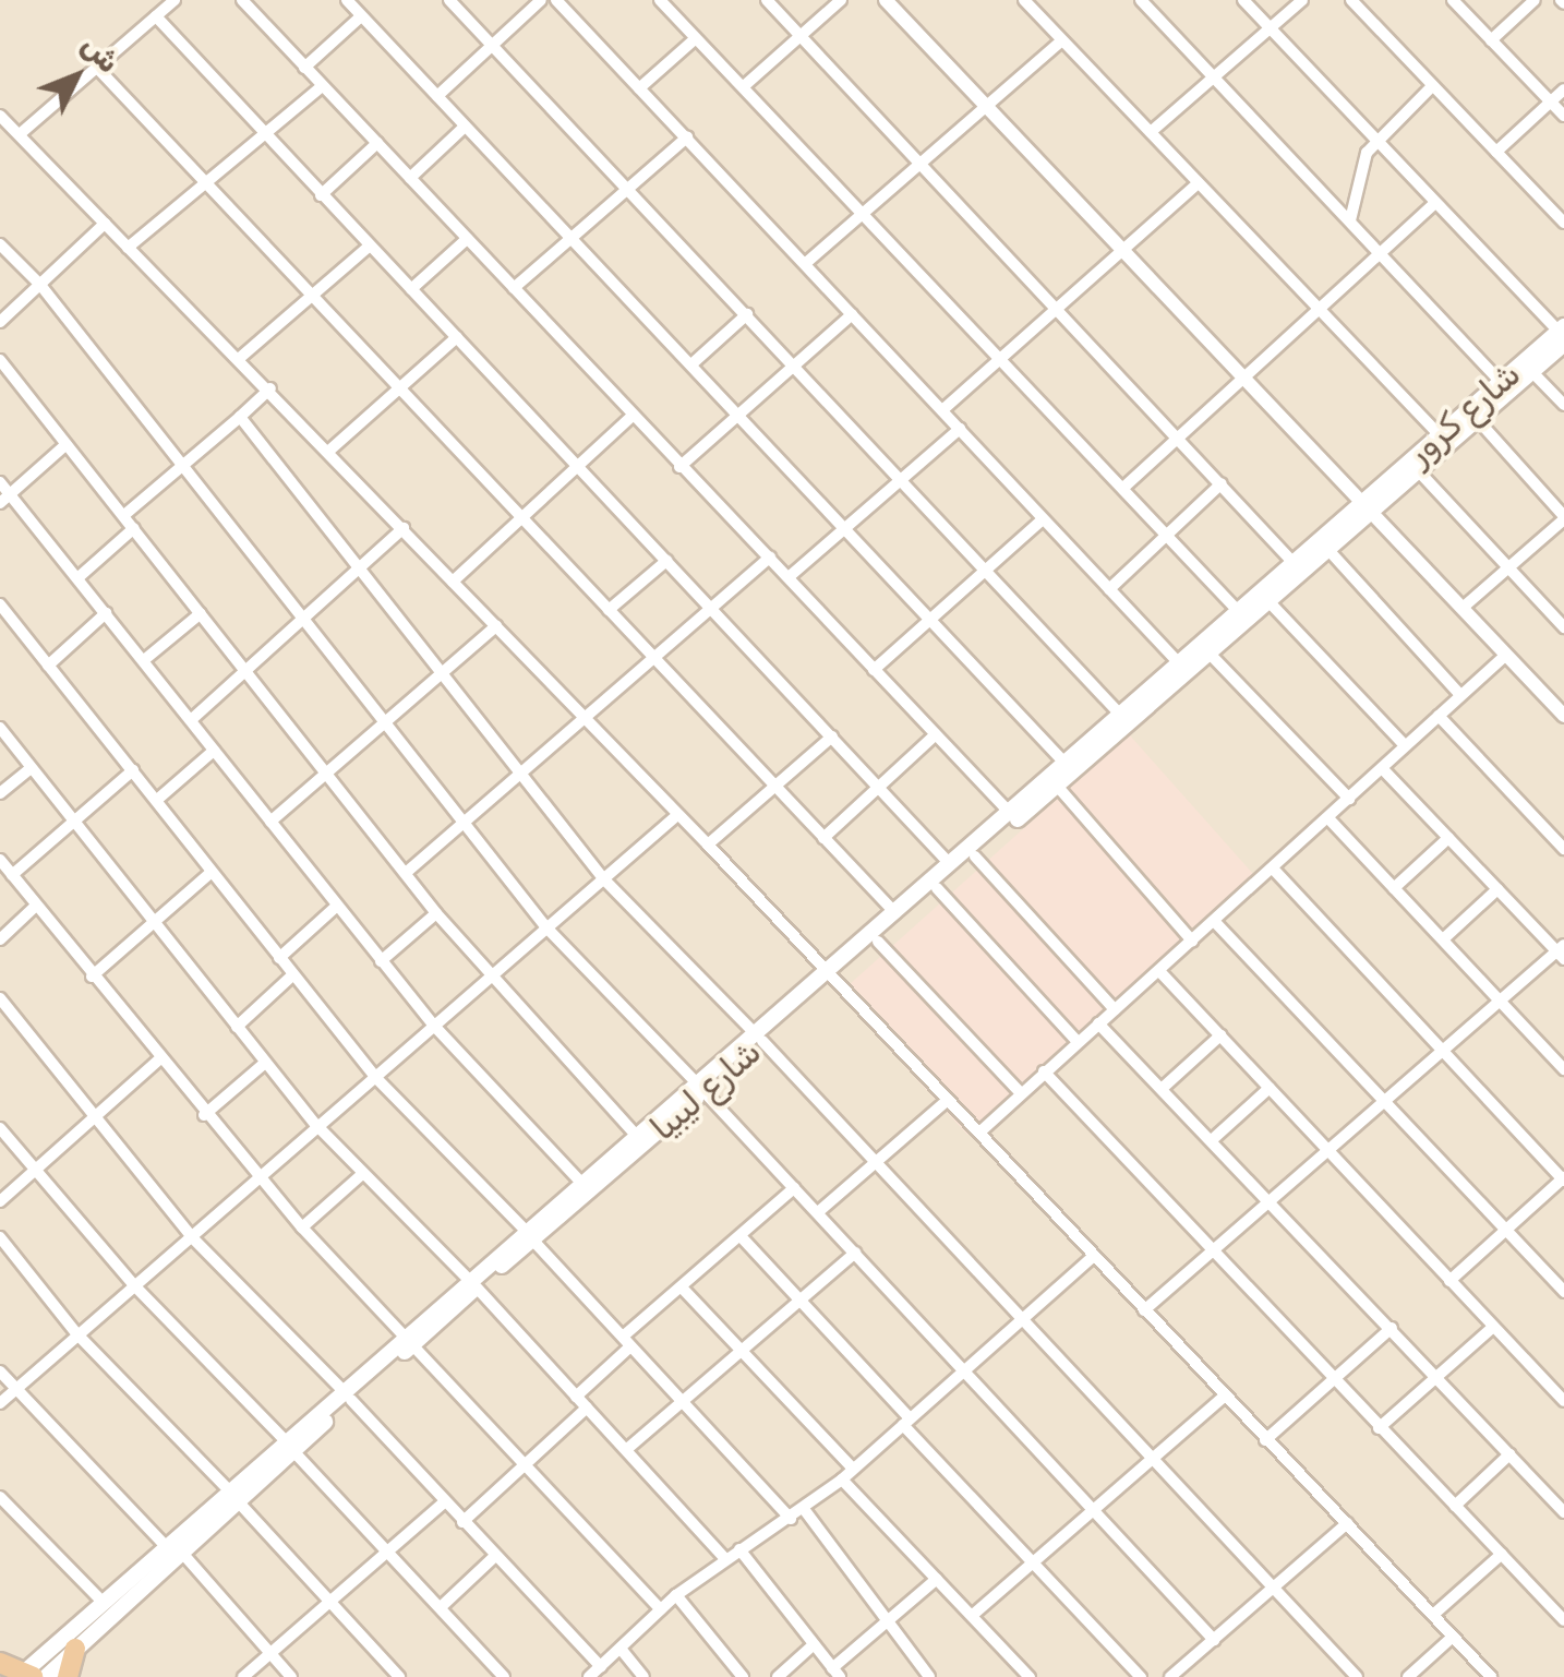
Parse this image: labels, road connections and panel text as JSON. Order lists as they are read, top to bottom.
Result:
{
  "streets": {
    "main road": ["شارع كرور", "شارع ليبيا"]
  },
  "crossings": [
    ["شارع كرور", "شارع ليبيا"]
  ],
  "north": "top right"
}
